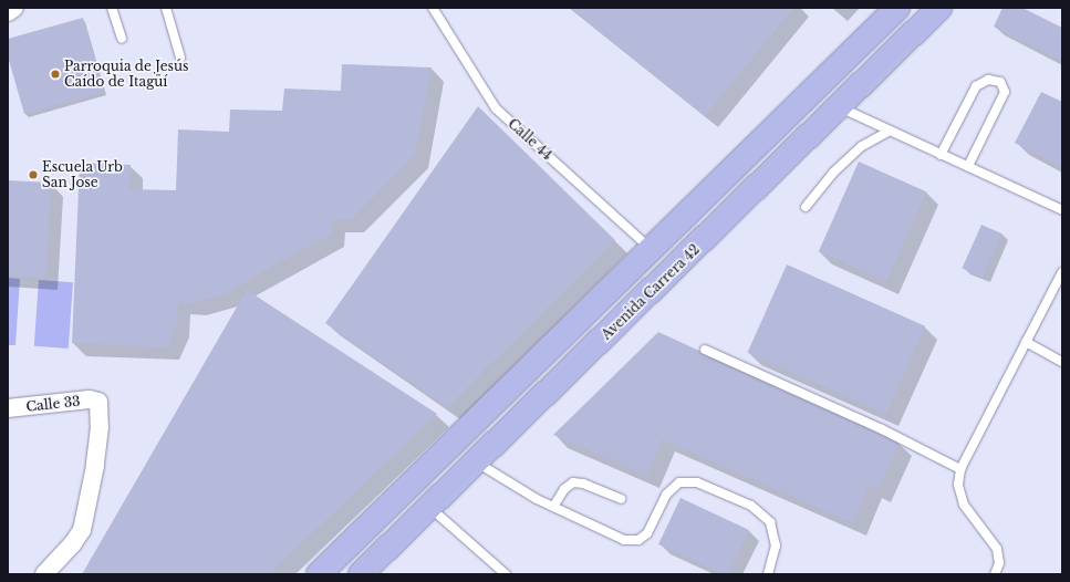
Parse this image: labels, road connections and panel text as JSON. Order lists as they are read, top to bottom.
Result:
{
  "streets": {
    "highway": ["Avenida Carrera 42"],
    "street": ["Calle 33"],
    "lane": ["Calle 44"]
  },
  "places": ["Parroquia de Jesús Caído de Itagüí", "Escuela Urb San Jose"]
}
